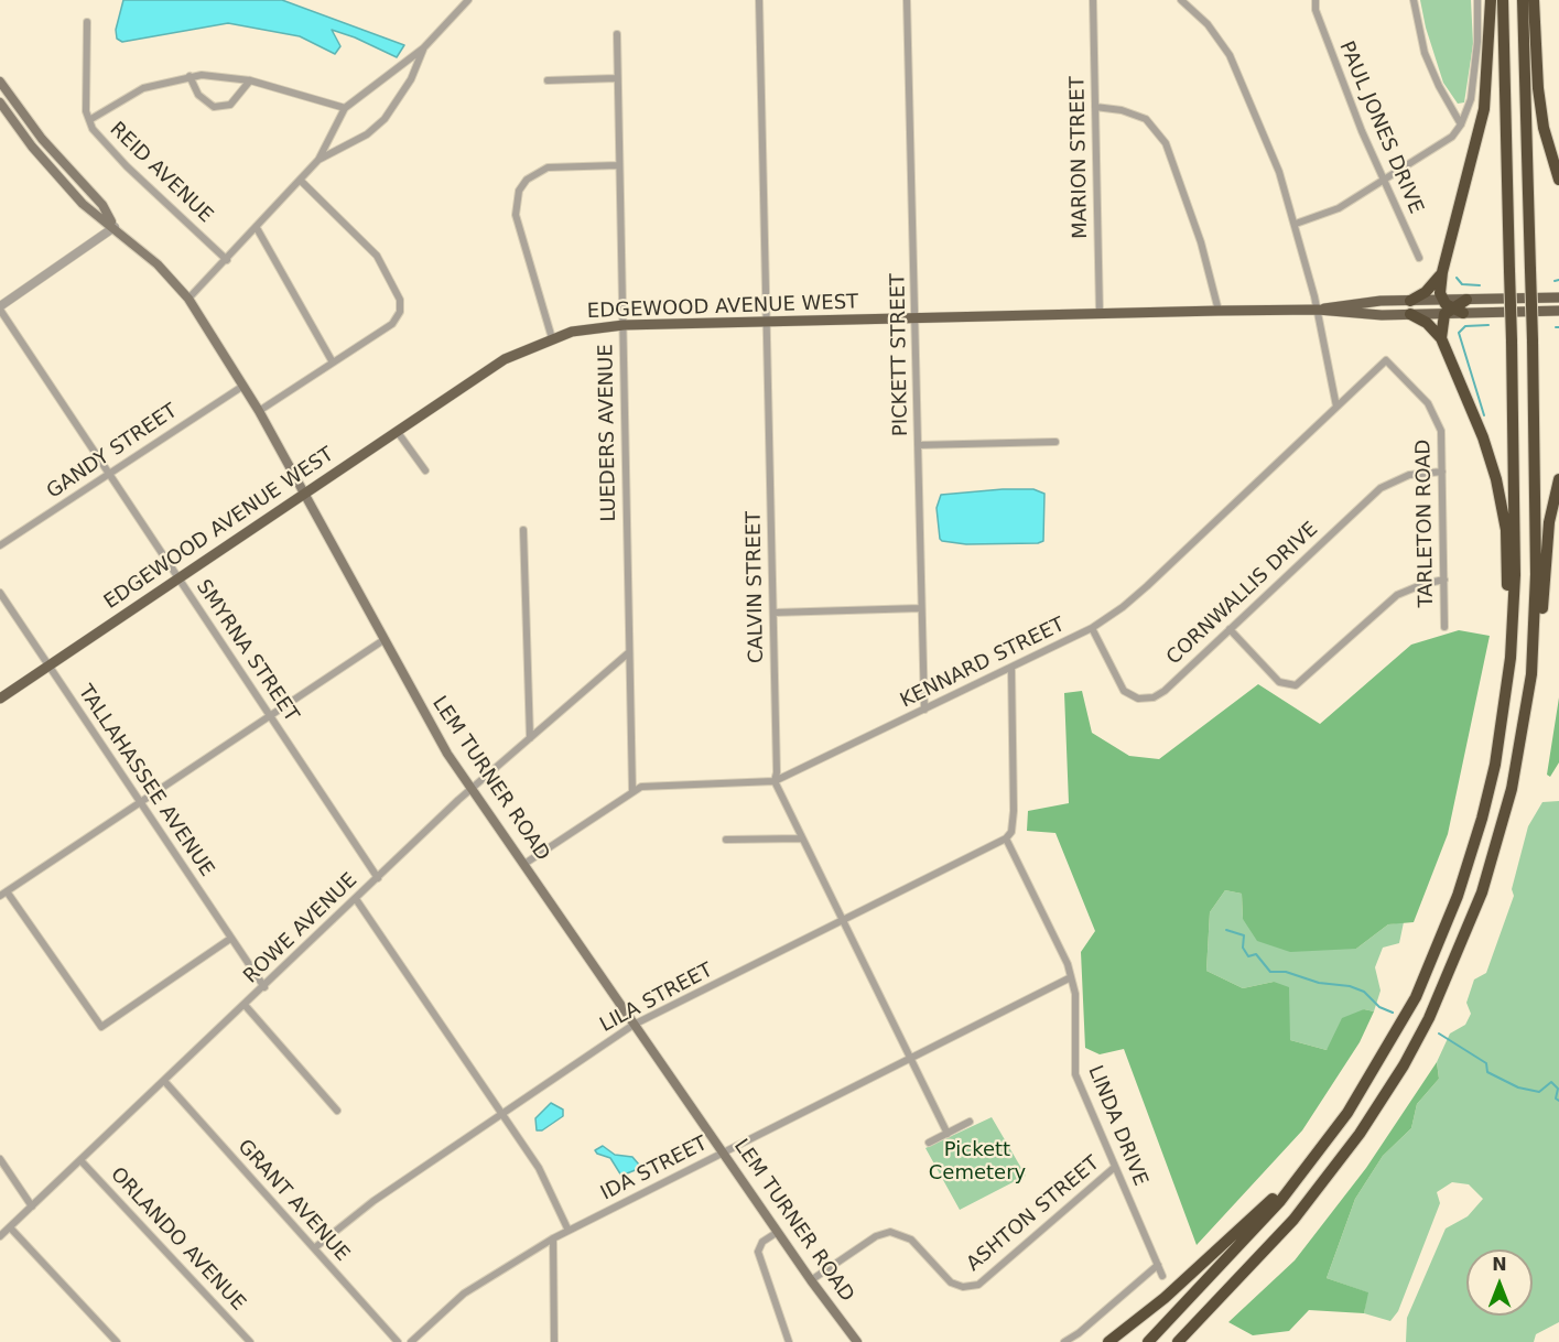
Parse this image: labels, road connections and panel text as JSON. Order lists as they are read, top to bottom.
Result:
{
  "streets": {
    "main road": ["EDGEWOOD AVENUE WEST", "LEM TURNER ROAD"],
    "street": [
      "PAUL JONES DRIVE",
      "MARION STREET",
      "REID AVENUE",
      "PICKETT STREET",
      "LUEDERS AVENUE",
      "GANDY STREET",
      "TARLETON ROAD",
      "CALVIN STREET",
      "CORNWALLIS DRIVE",
      "SMYRNA STREET",
      "KENNARD STREET",
      "TALLAHASSEE AVENUE",
      "ROWE AVENUE",
      "LILA STREET",
      "LINDA DRIVE",
      "IDA STREET",
      "GRANT AVENUE",
      "ASHTON STREET",
      "ORLANDO AVENUE"
    ]
  },
  "crossings": [
    ["MARION STREET", "EDGEWOOD AVENUE WEST"],
    ["EDGEWOOD AVENUE WEST", "PICKETT STREET"],
    ["EDGEWOOD AVENUE WEST", "LUEDERS AVENUE"],
    ["EDGEWOOD AVENUE WEST", "CALVIN STREET"],
    ["EDGEWOOD AVENUE WEST", "SMYRNA STREET"],
    ["EDGEWOOD AVENUE WEST", "LEM TURNER ROAD"],
    ["EDGEWOOD AVENUE WEST", "TALLAHASSEE AVENUE"],
    ["PICKETT STREET", "KENNARD STREET"],
    ["LUEDERS AVENUE", "KENNARD STREET"],
    ["LUEDERS AVENUE", "ROWE AVENUE"],
    ["GANDY STREET", "SMYRNA STREET"],
    ["GANDY STREET", "LEM TURNER ROAD"],
    ["TARLETON ROAD", "CORNWALLIS DRIVE"],
    ["TARLETON ROAD", "KENNARD STREET"],
    ["CALVIN STREET", "KENNARD STREET"],
    ["CALVIN STREET", "LILA STREET"],
    ["CALVIN STREET", "IDA STREET"],
    ["CORNWALLIS DRIVE", "KENNARD STREET"],
    ["SMYRNA STREET", "ROWE AVENUE"],
    ["KENNARD STREET", "LEM TURNER ROAD"],
    ["LEM TURNER ROAD", "ROWE AVENUE"],
    ["LEM TURNER ROAD", "LILA STREET"],
    ["LEM TURNER ROAD", "IDA STREET"],
    ["LEM TURNER ROAD", "ASHTON STREET"],
    ["TALLAHASSEE AVENUE", "ROWE AVENUE"],
    ["ROWE AVENUE", "GRANT AVENUE"],
    ["ROWE AVENUE", "ORLANDO AVENUE"],
    ["LILA STREET", "LINDA DRIVE"],
    ["LILA STREET", "GRANT AVENUE"],
    ["LINDA DRIVE", "IDA STREET"],
    ["LINDA DRIVE", "ASHTON STREET"]
  ],
  "parks": ["Pickett Cemetery"],
  "north": "top"
}
